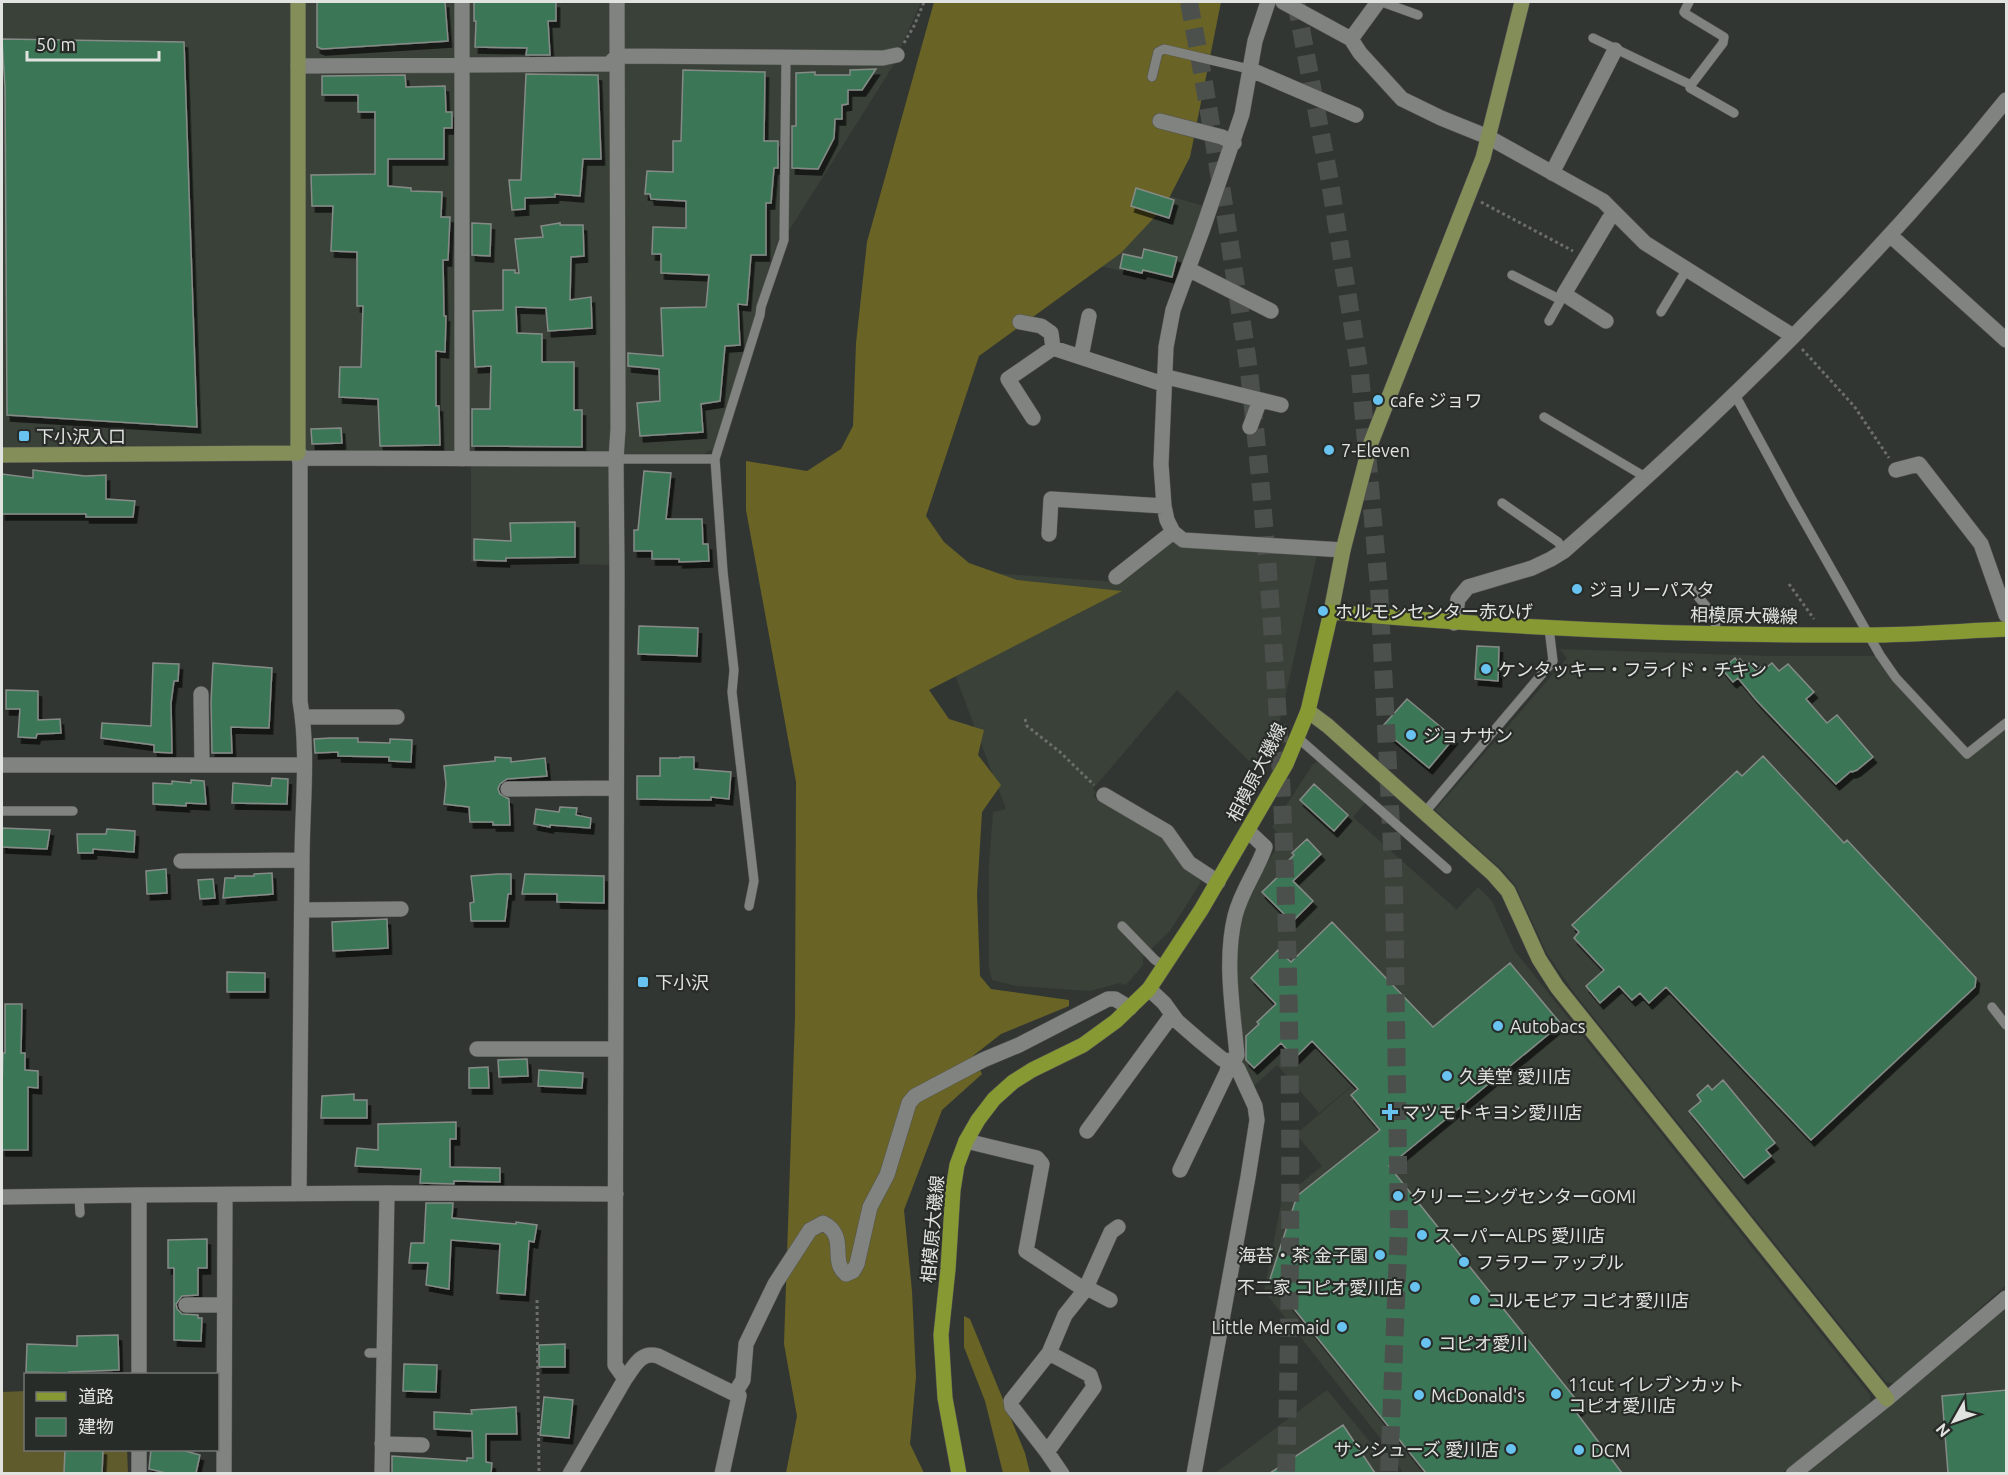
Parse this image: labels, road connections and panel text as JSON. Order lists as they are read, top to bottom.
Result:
{
  "streets": {
    "main road": ["相模原大磯線"]
  },
  "places": {
    "other": [
      "cafe ジョワ",
      "7-Eleven",
      "ジョリーパスタ",
      "ホルモンセンター赤ひげ",
      "ケンタッキー・フライド・チキン",
      "ジョナサン",
      "Autobacs",
      "久美堂 愛川店",
      "クリーニングセンターGOMI",
      "スーパーALPS 愛川店",
      "海苔・茶 金子園",
      "フラワー アップル",
      "不二家 コピオ愛川店",
      "コルモピア コピオ愛川店",
      "Little Mermaid",
      "コピオ愛川",
      "11cut イレブンカット コピオ愛川店",
      "McDonald's",
      "サンシューズ 愛川店",
      "DCM"
    ],
    "transit": ["下小沢入口", "下小沢"],
    "health": ["マツモトキヨシ愛川店"]
  },
  "legend": ["道路", "建物"],
  "scale_bar": "50 m",
  "north": "bottom left"
}
